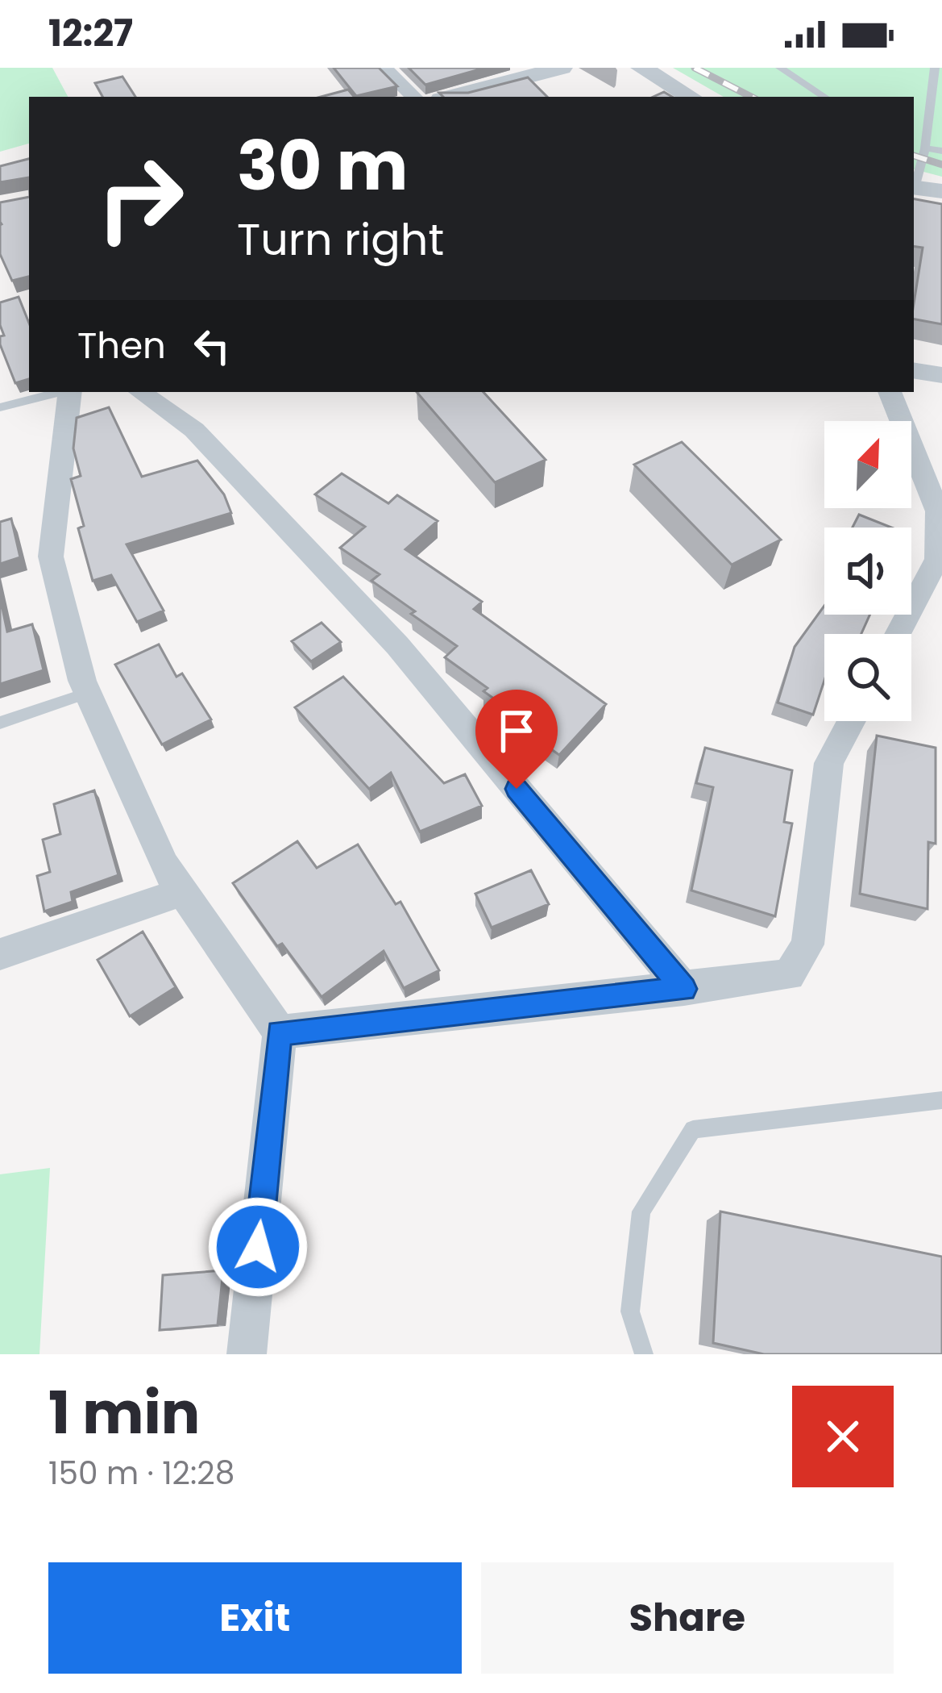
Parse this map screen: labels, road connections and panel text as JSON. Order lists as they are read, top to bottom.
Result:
{
  "north": "top right",
  "page": {
    "status": "12:27",
    "turn": ["30 m", "Turn right"],
    "then": "Then",
    "heading": ["1 min", "150 m · 12:28"],
    "buttons": ["Exit", "Share"]
  }
}
